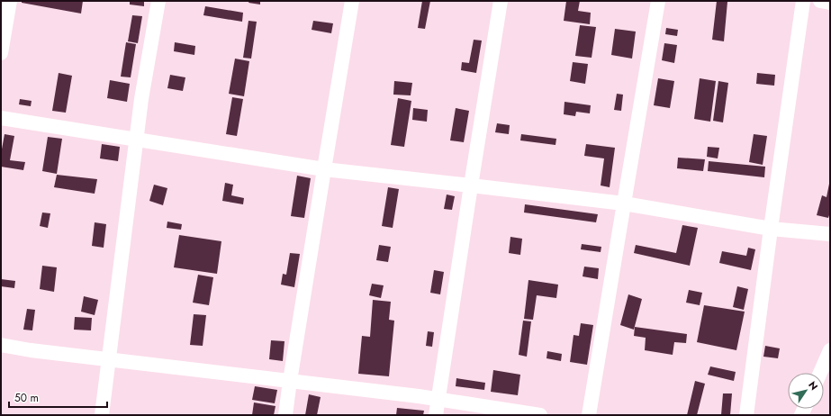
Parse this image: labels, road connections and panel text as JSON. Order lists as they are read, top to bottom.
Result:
{
  "scale_bar": "50 m",
  "north": "top right"
}
